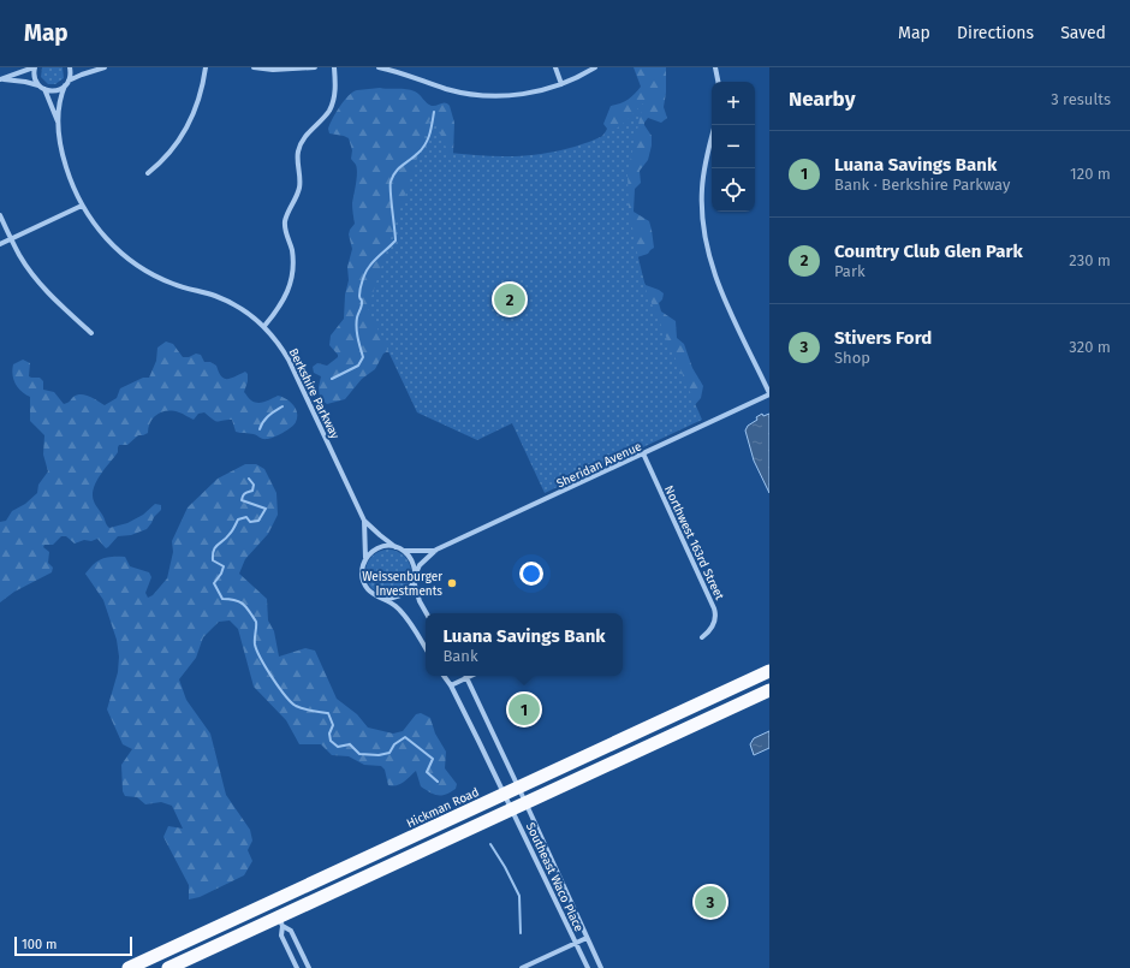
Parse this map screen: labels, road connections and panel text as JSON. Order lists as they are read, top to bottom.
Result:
{
  "streets": {
    "highway": ["Hickman Road"],
    "street": [
      "Berkshire Parkway",
      "Sheridan Avenue",
      "Northwest 163rd Street",
      "Southeast Waco Place"
    ]
  },
  "crossings": [
    ["Berkshire Parkway", "Sheridan Avenue"],
    ["Sheridan Avenue", "Northwest 163rd Street"],
    ["Hickman Road", "Southeast Waco Place"]
  ],
  "places": ["Weissenburger Investments"],
  "scale_bar": "100 m",
  "page": {
    "header": "Map",
    "nav": ["Map", "Directions", "Saved"],
    "heading": ["Nearby", "3 results"],
    "map_buttons": ["+", "−"],
    "list": [
      {
        "mark": "1",
        "name": "Luana Savings Bank",
        "note": "Bank · Berkshire Parkway",
        "value": "120 m"
      },
      {
        "mark": "2",
        "name": "Country Club Glen Park",
        "note": "Park",
        "value": "230 m"
      },
      {
        "mark": "3",
        "name": "Stivers Ford",
        "note": "Shop",
        "value": "320 m"
      }
    ],
    "pins": ["2", "1", "3"],
    "popup": ["Luana Savings Bank", "Bank"],
    "scale": "100 m"
  }
}
